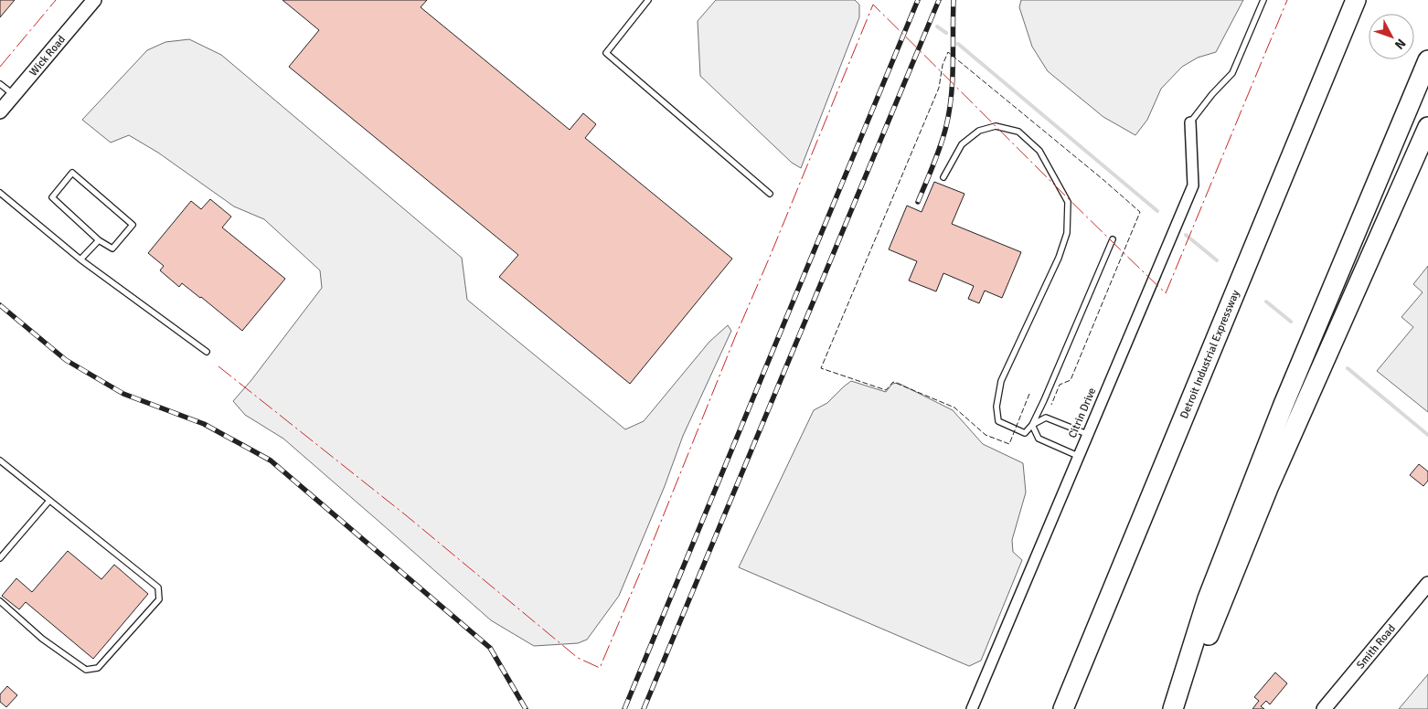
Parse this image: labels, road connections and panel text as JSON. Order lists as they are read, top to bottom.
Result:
{
  "streets": {
    "highway": ["Detroit Industrial Expressway"],
    "street": ["Wick Road", "Citrin Drive", "Smith Road"]
  },
  "north": "bottom right"
}
